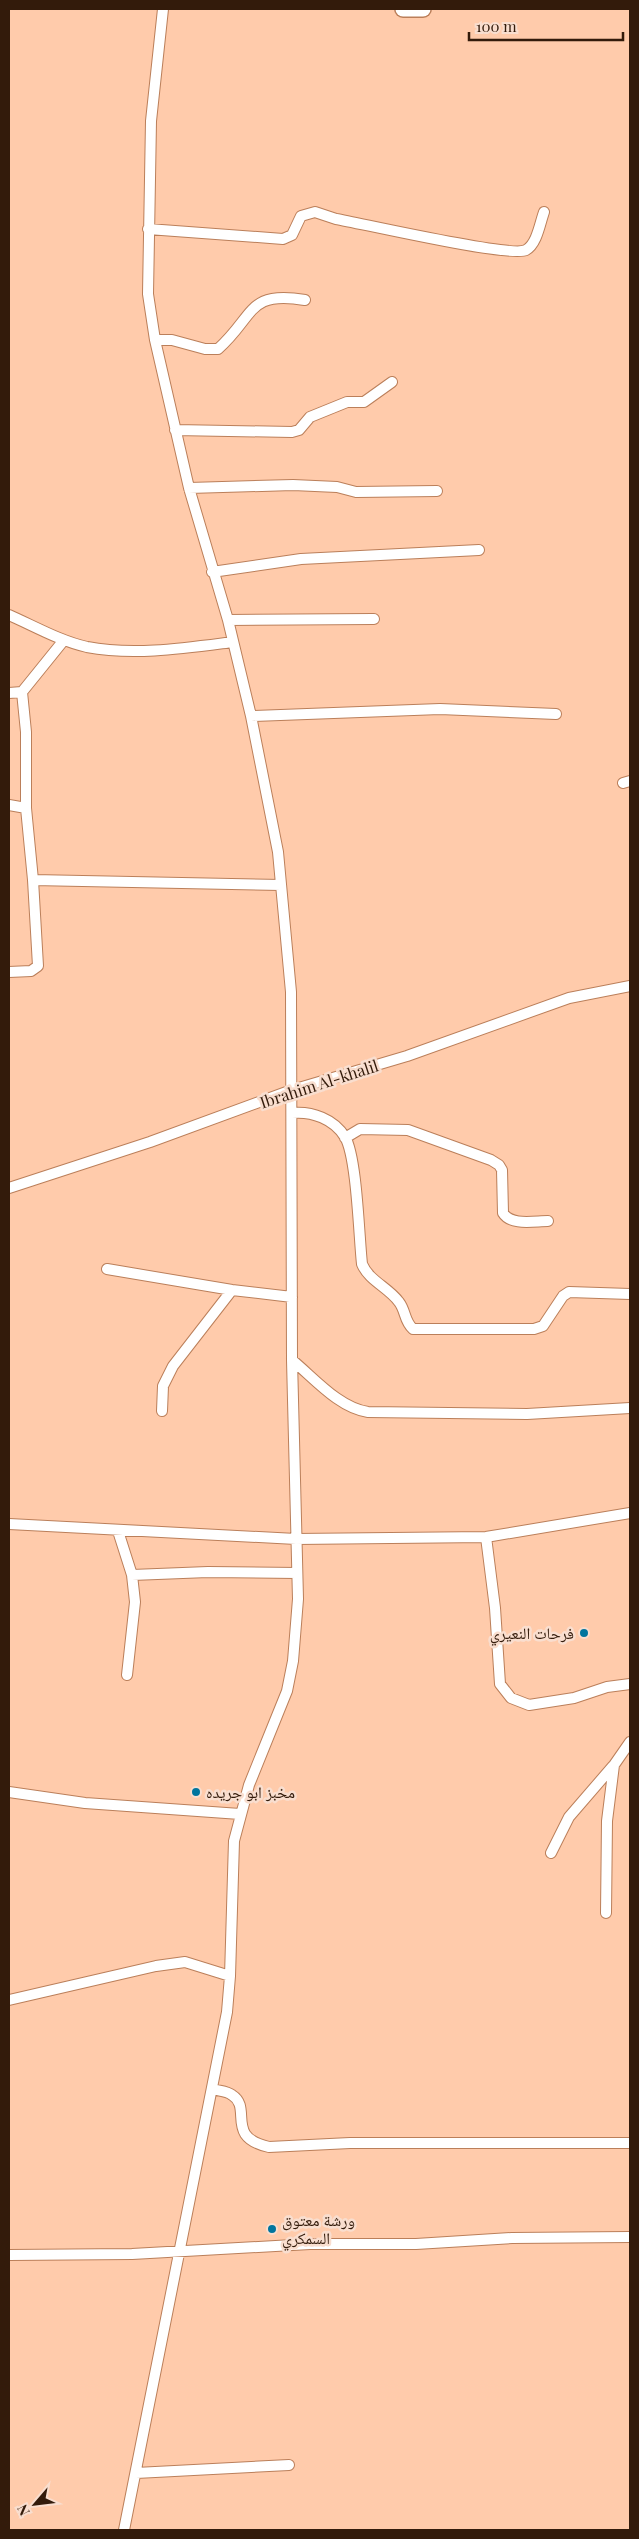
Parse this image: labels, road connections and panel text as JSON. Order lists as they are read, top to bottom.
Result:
{
  "streets": {
    "street": ["Ibrahim Al-khalil"]
  },
  "places": ["فرحات النعيري", "مخبز ابو جريده", "ورشة معتوق السمكري"],
  "scale_bar": "100 m",
  "north": "bottom left"
}
